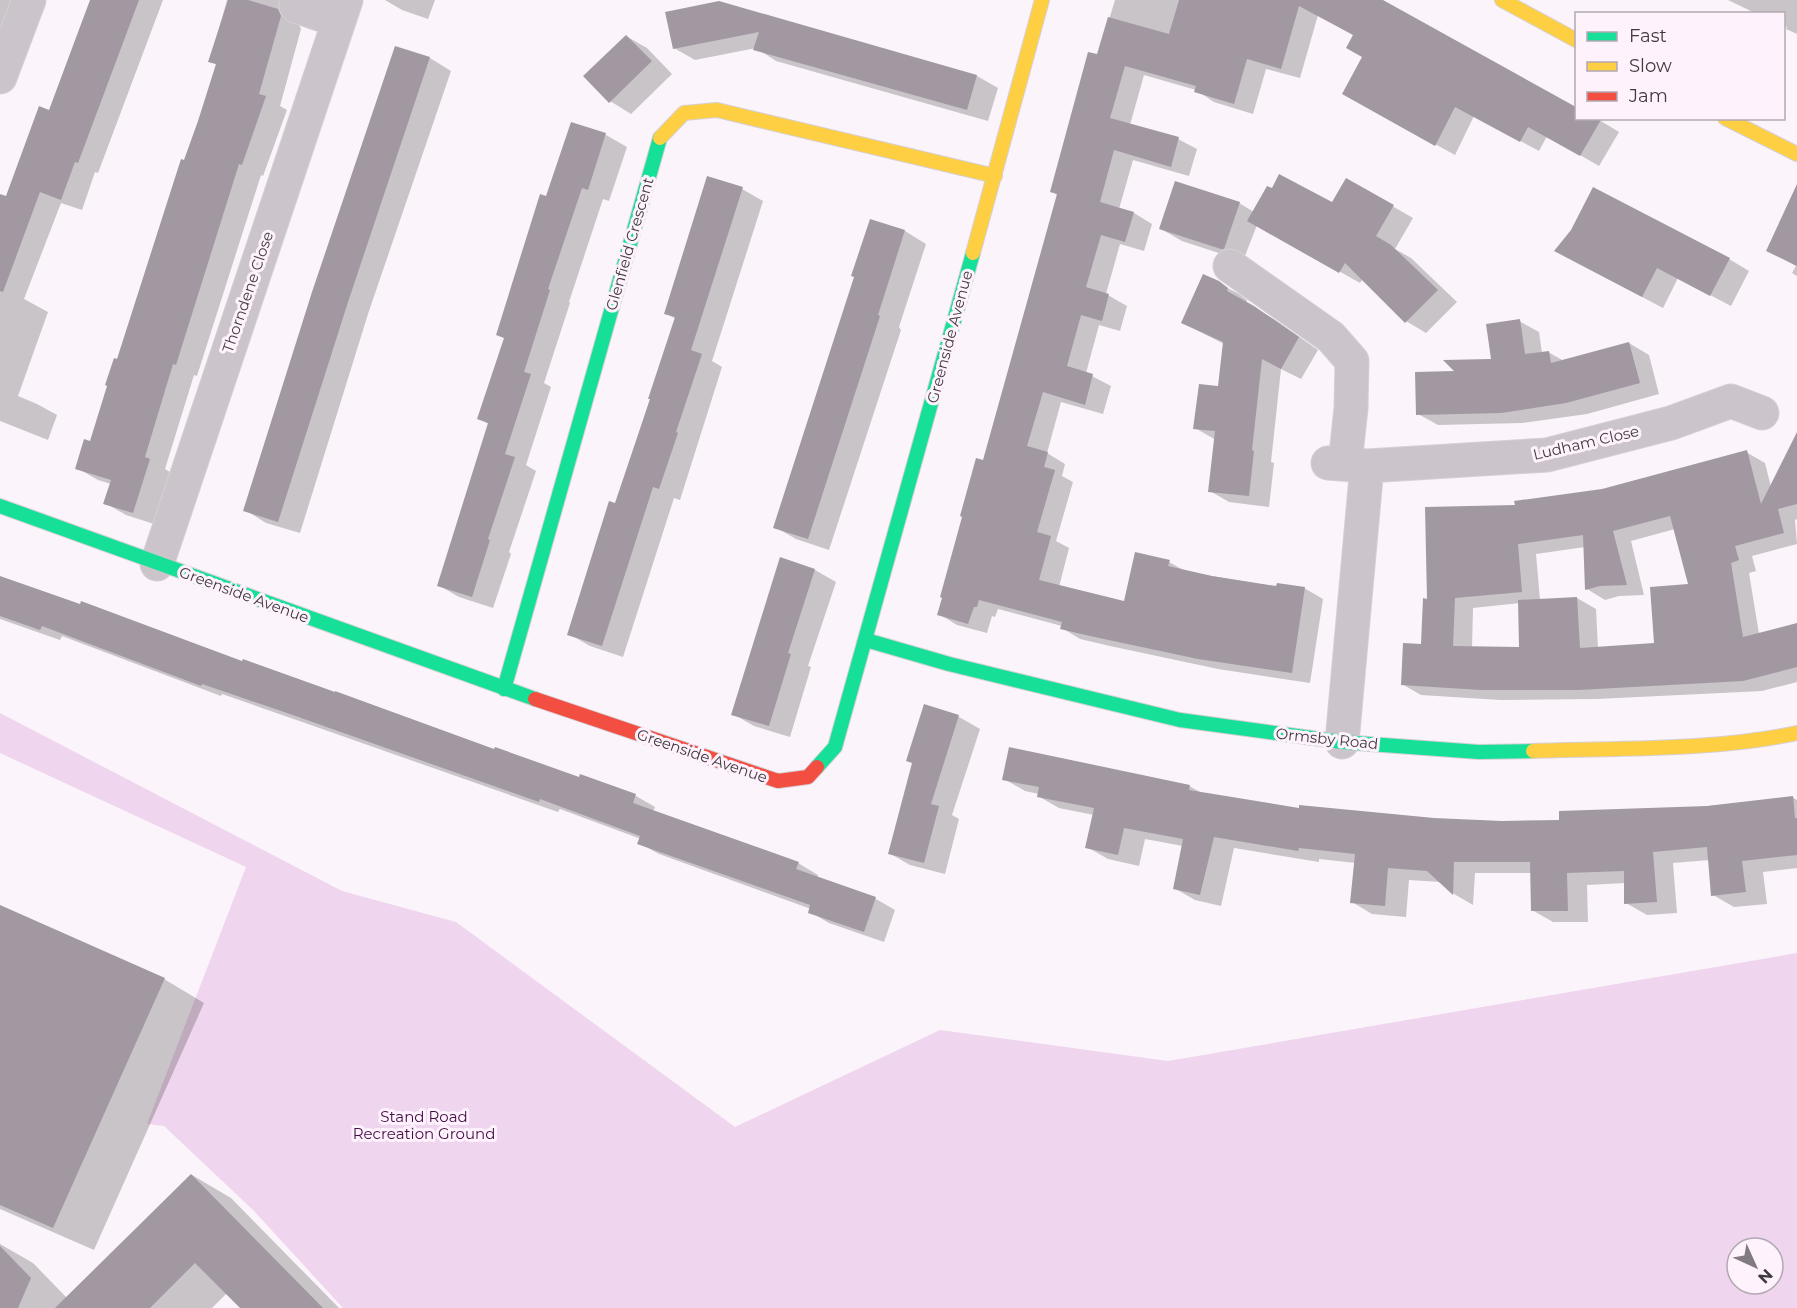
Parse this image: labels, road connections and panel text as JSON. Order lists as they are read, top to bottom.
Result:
{
  "streets": {
    "street": [
      "Glenfield Crescent",
      "Thorndene Close",
      "Greenside Avenue",
      "Ludham Close",
      "Ormsby Road"
    ]
  },
  "crossings": [
    ["Glenfield Crescent", "Greenside Avenue"],
    ["Thorndene Close", "Greenside Avenue"],
    ["Greenside Avenue", "Ormsby Road"]
  ],
  "parks": ["Stand Road Recreation Ground"],
  "legend": ["Fast", "Slow", "Jam"],
  "north": "bottom right"
}
